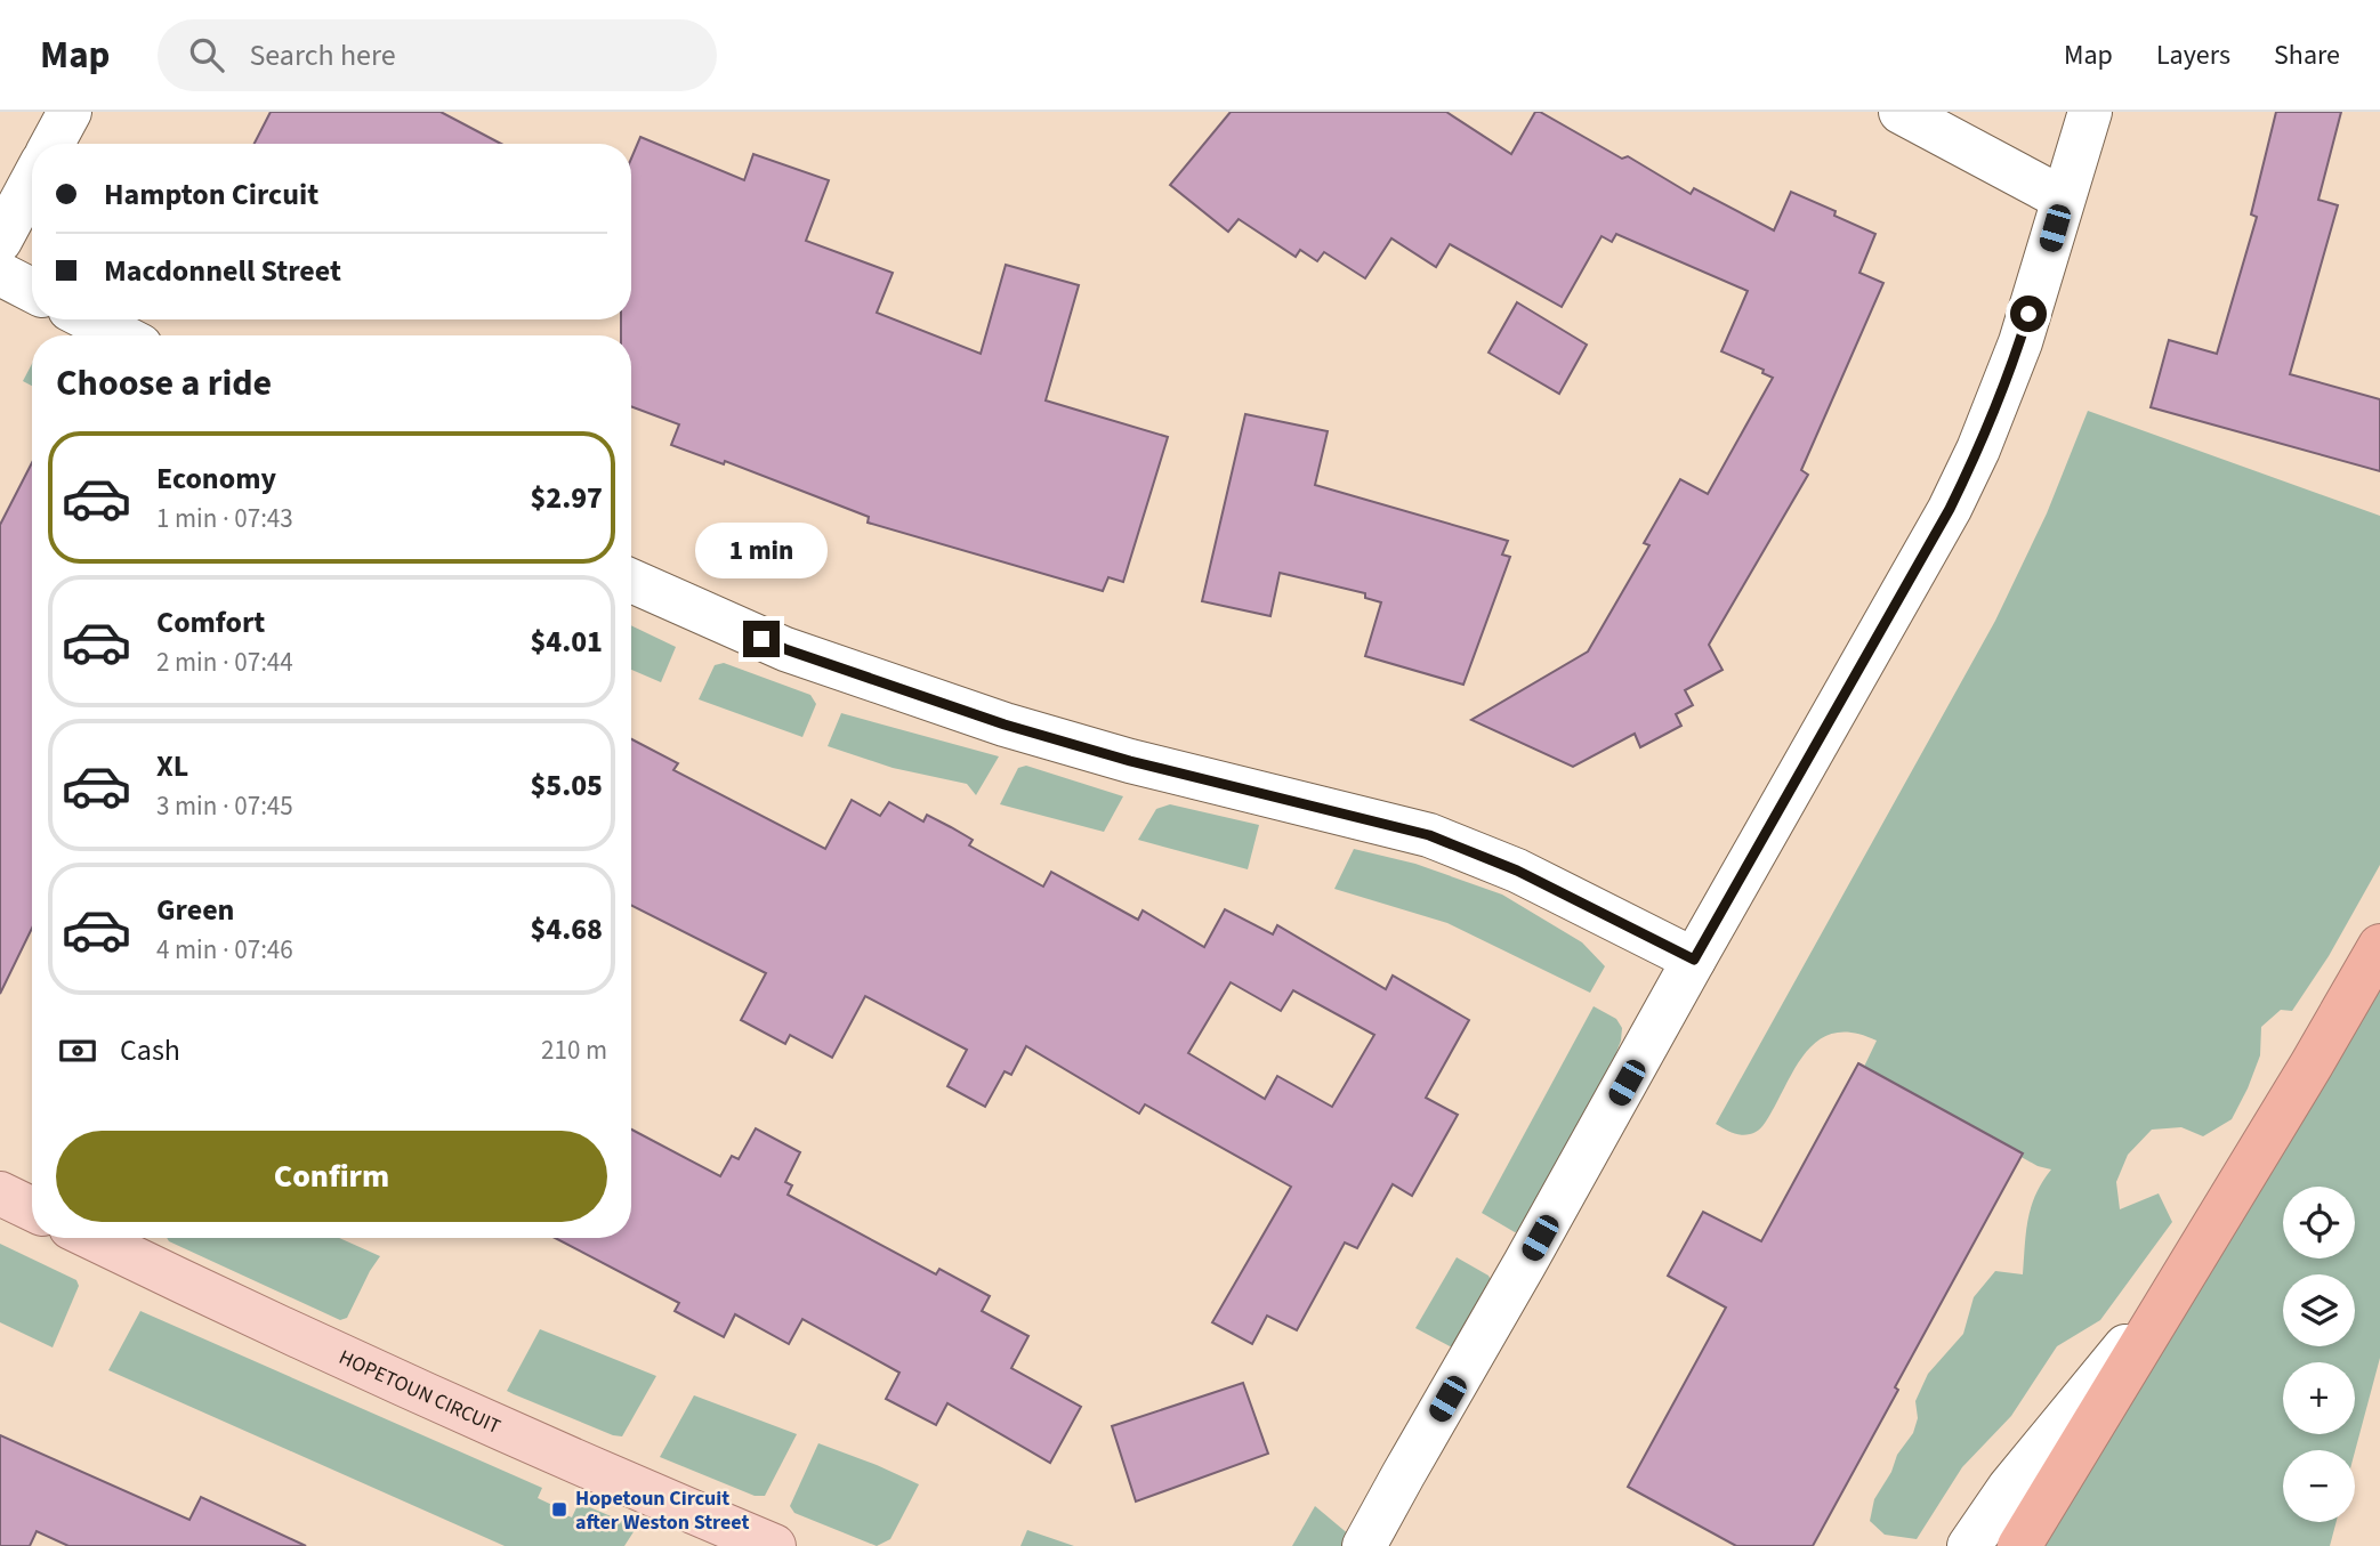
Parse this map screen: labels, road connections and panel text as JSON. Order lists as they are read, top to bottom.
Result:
{
  "streets": {
    "main road": ["HOPETOUN CIRCUIT"]
  },
  "places": {
    "transit": ["Hopetoun Circuit after Weston Street"]
  },
  "page": {
    "header": "Map",
    "search": "Search here",
    "nav": ["Map", "Layers", "Share"],
    "banner": ["Hampton Circuit", "Macdonnell Street"],
    "heading": "Choose a ride",
    "list": [
      {
        "name": "Economy",
        "note": "1 min · 07:43",
        "value": "$2.97"
      },
      {
        "name": "Comfort",
        "note": "2 min · 07:44",
        "value": "$4.01"
      },
      {
        "name": "XL",
        "note": "3 min · 07:45",
        "value": "$5.05"
      },
      {
        "name": "Green",
        "note": "4 min · 07:46",
        "value": "$4.68"
      }
    ],
    "bubble": "1 min",
    "pay": ["Cash", "210 m"],
    "buttons": "Confirm",
    "map_buttons": ["+", "−"]
  }
}
